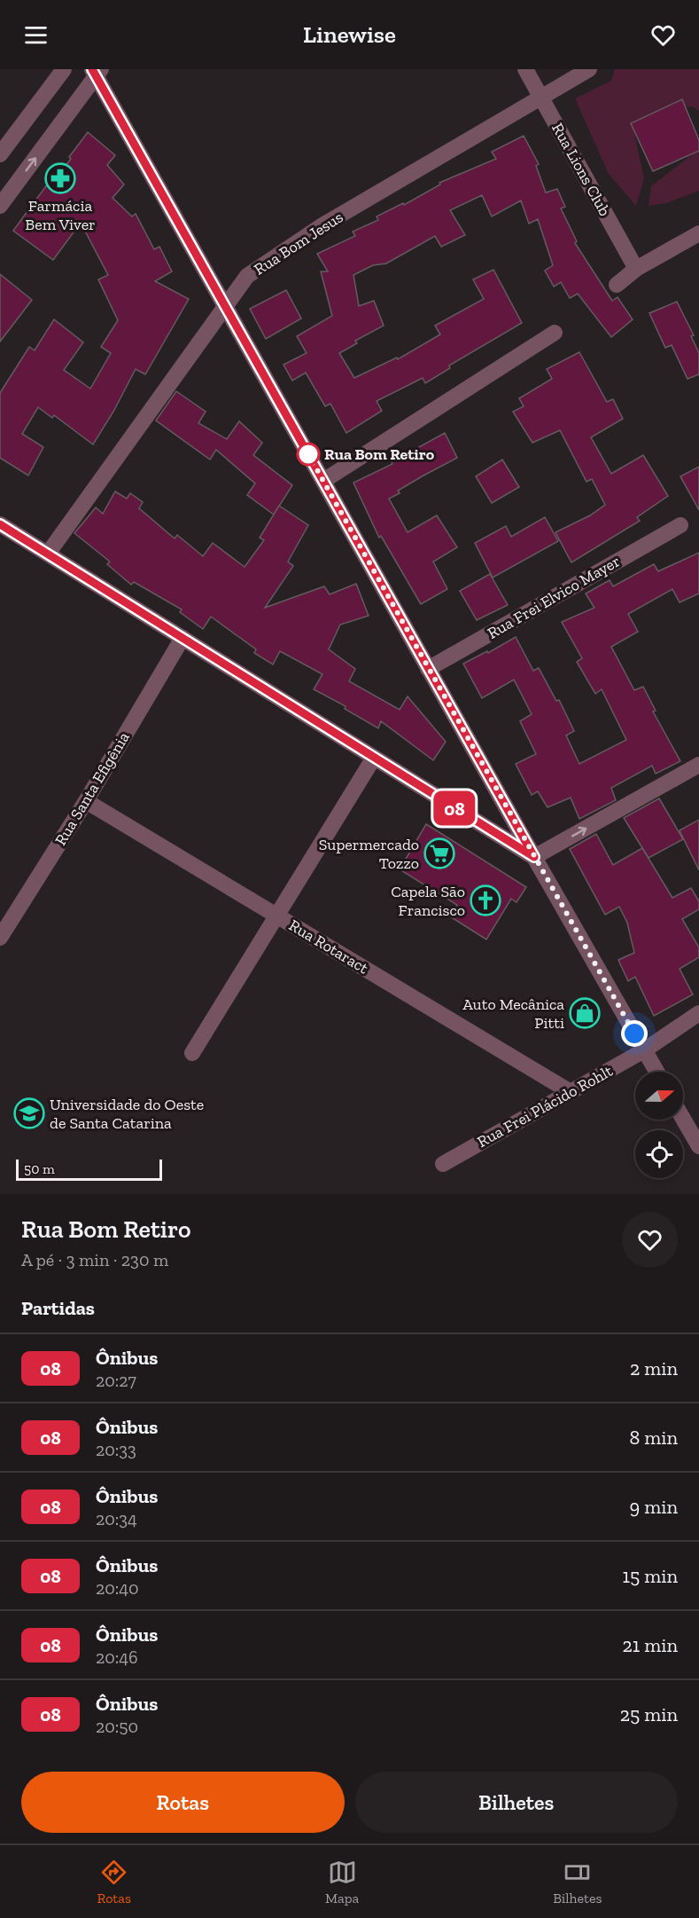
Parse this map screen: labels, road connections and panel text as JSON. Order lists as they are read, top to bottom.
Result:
{
  "streets": {
    "street": [
      "Rua Lions Club",
      "Rua Bom Jesus",
      "Rua Frei Elvico Mayer",
      "Rua Santa Efigênia",
      "Rua Rotaract",
      "Rua Frei Plácido Rohlt"
    ]
  },
  "crossings": [
    ["Rua Lions Club", "Rua Bom Jesus"],
    ["Rua Santa Efigênia", "Rua Rotaract"],
    ["Rua Rotaract", "Rua Frei Plácido Rohlt"]
  ],
  "places": {
    "pharmacy": ["Farmácia Bem Viver"],
    "other": ["Rua Bom Retiro"],
    "supermarket": ["Supermercado Tozzo"],
    "church": ["Capela São Francisco"],
    "shop": ["Auto Mecânica Pitti"],
    "school or university": ["Universidade do Oeste de Santa Catarina"]
  },
  "lines": ["bus line 08"],
  "scale_bar": "50 m",
  "north": "right",
  "page": {
    "header": "Linewise",
    "on_map": "08",
    "scale": "50 m",
    "heading": [
      ["Rua Bom Retiro", "A pé · 3 min · 230 m"],
      "Partidas"
    ],
    "list": [
      {
        "mark": "08",
        "name": "Ônibus",
        "note": "20:27",
        "value": "2 min"
      },
      {
        "mark": "08",
        "name": "Ônibus",
        "note": "20:33",
        "value": "8 min"
      },
      {
        "mark": "08",
        "name": "Ônibus",
        "note": "20:34",
        "value": "9 min"
      },
      {
        "mark": "08",
        "name": "Ônibus",
        "note": "20:40",
        "value": "15 min"
      },
      {
        "mark": "08",
        "name": "Ônibus",
        "note": "20:46",
        "value": "21 min"
      },
      {
        "mark": "08",
        "name": "Ônibus",
        "note": "20:50",
        "value": "25 min"
      }
    ],
    "buttons": ["Rotas", "Bilhetes"],
    "tabs": ["Rotas", "Mapa", "Bilhetes"]
  }
}
